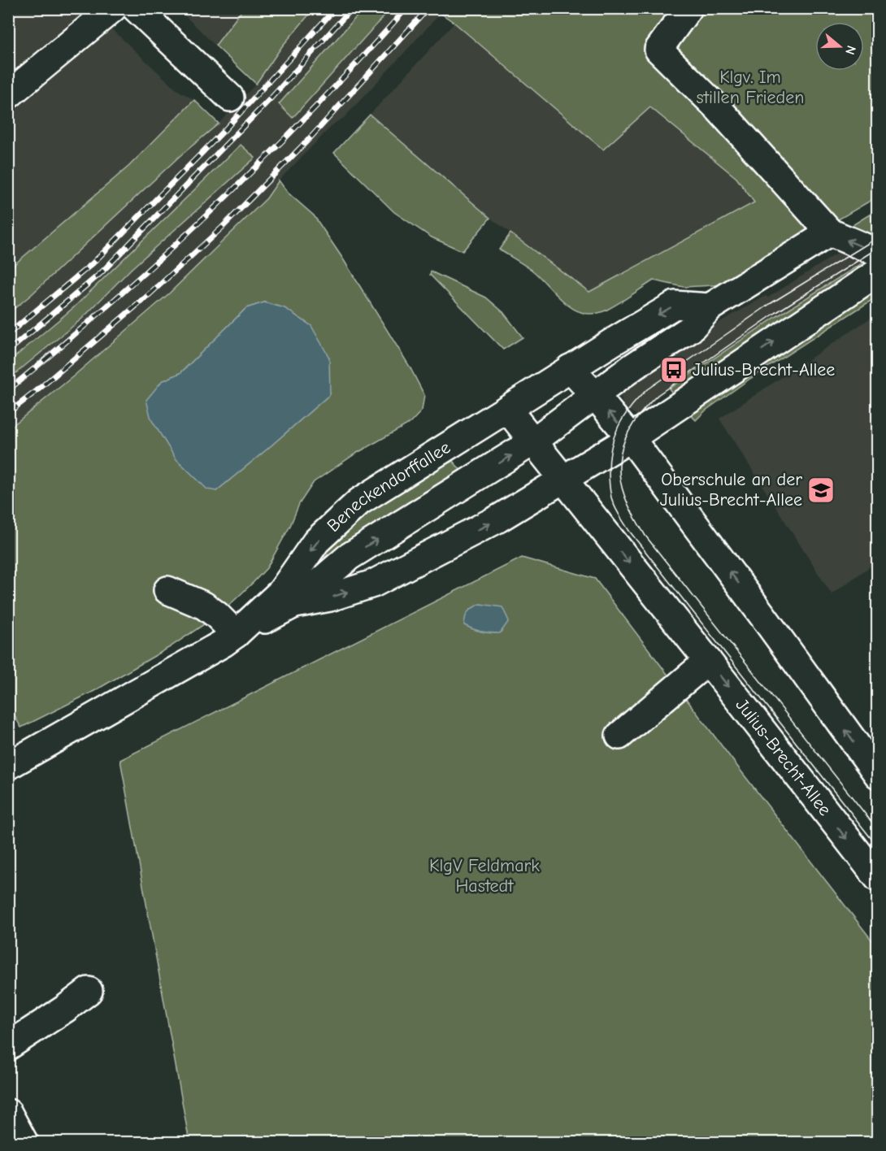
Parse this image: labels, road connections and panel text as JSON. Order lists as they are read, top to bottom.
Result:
{
  "streets": {
    "street": ["Beneckendorffallee", "Julius-Brecht-Allee"]
  },
  "crossings": [
    ["Beneckendorffallee", "Julius-Brecht-Allee"]
  ],
  "parks": ["Klgv. Im stillen Frieden", "KlgV Feldmark Hastedt"],
  "places": {
    "bus stop": ["Julius-Brecht-Allee"],
    "school or university": ["Oberschule an der Julius-Brecht-Allee"]
  },
  "north": "right"
}
